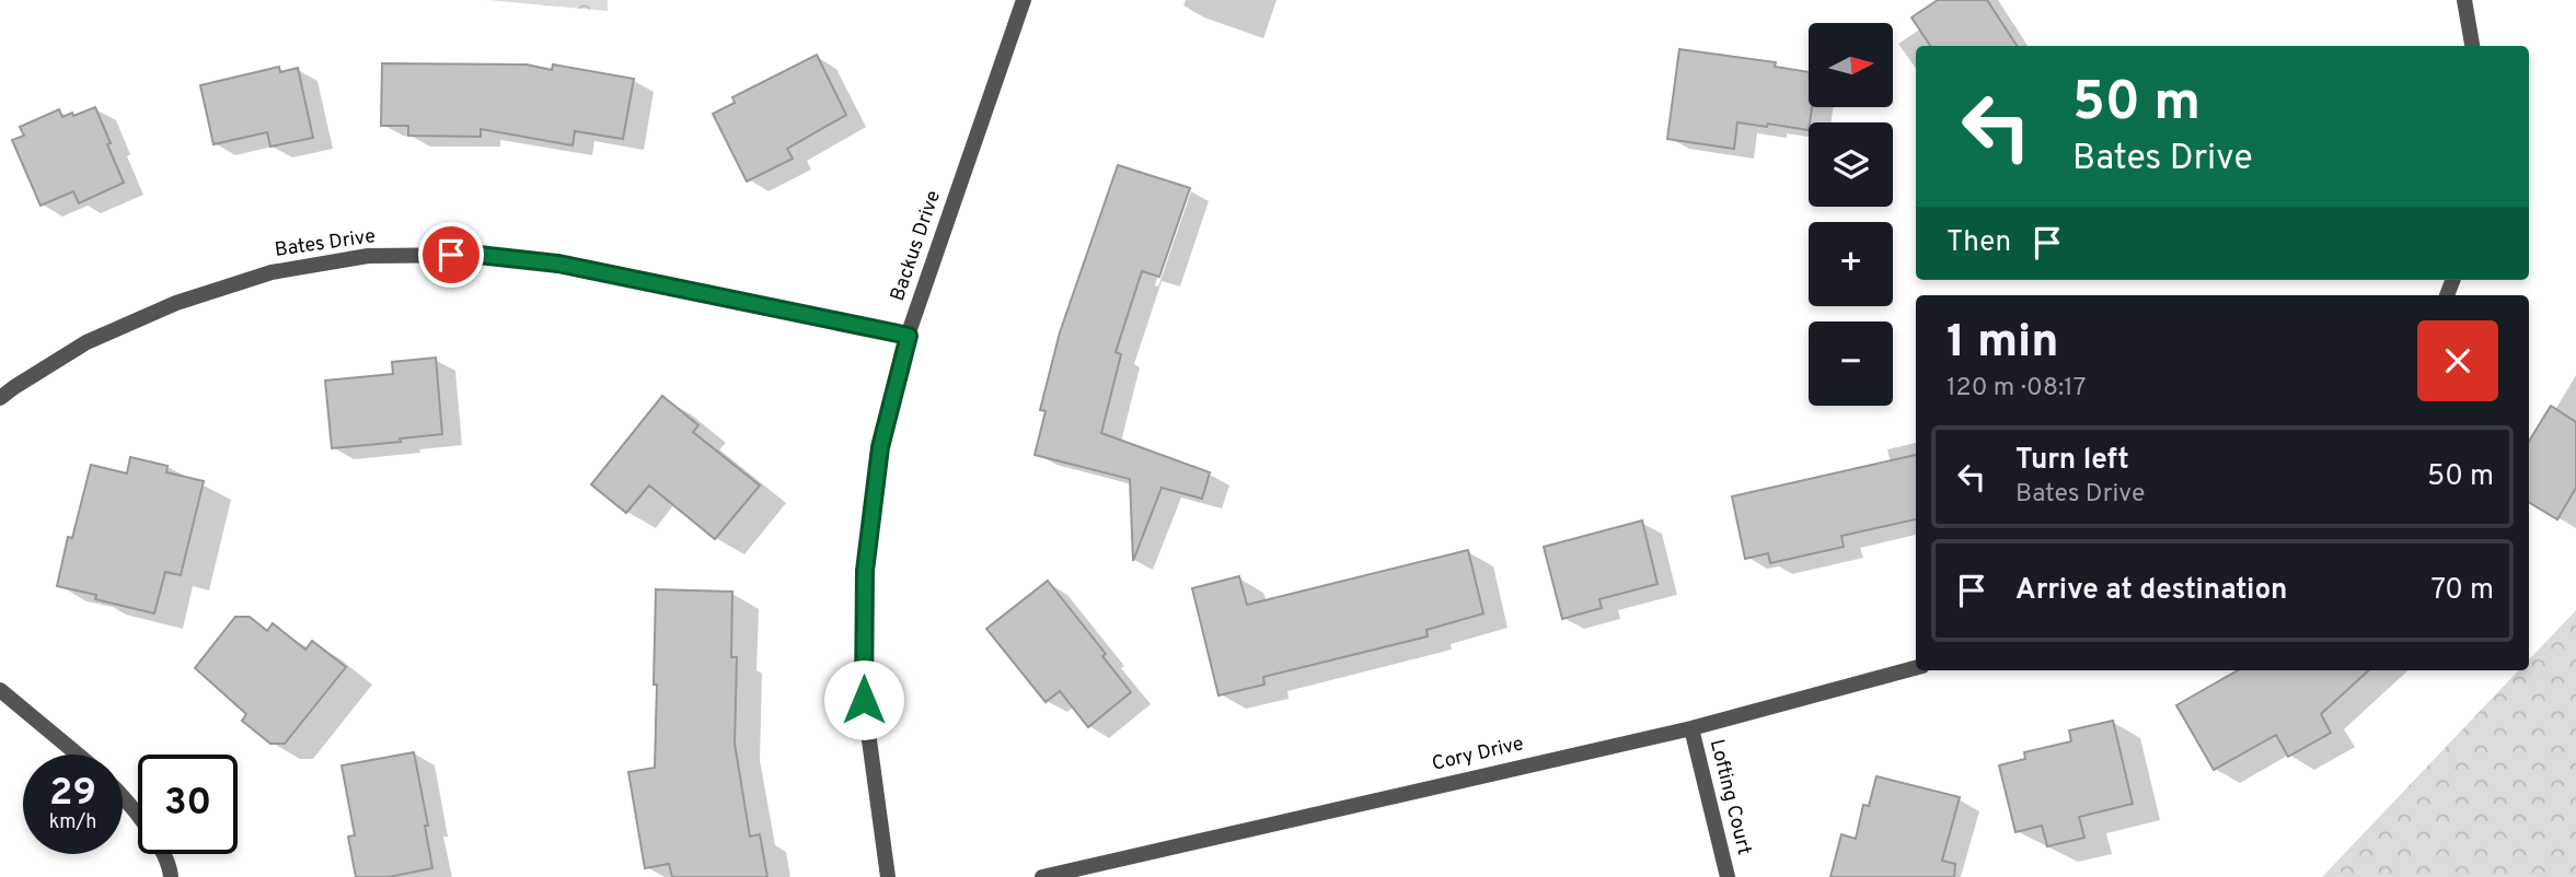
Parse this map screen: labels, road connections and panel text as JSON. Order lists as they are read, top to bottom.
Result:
{
  "streets": {
    "street": [
      "Bates Drive",
      "Backus Drive",
      "Cory Drive",
      "Lofting Court"
    ]
  },
  "crossings": [
    ["Bates Drive", "Backus Drive"],
    ["Cory Drive", "Lofting Court"]
  ],
  "north": "right",
  "page": {
    "map_buttons": ["+", "−"],
    "turn": ["50 m", "Bates Drive"],
    "then": "Then",
    "heading": ["1 min", "120 m · 08:17"],
    "list": [
      {
        "name": "Turn left",
        "note": "Bates Drive",
        "value": "50 m"
      },
      {
        "name": "Arrive at destination",
        "value": "70 m"
      }
    ],
    "speed": "29 km/h",
    "limit": "30"
  }
}
